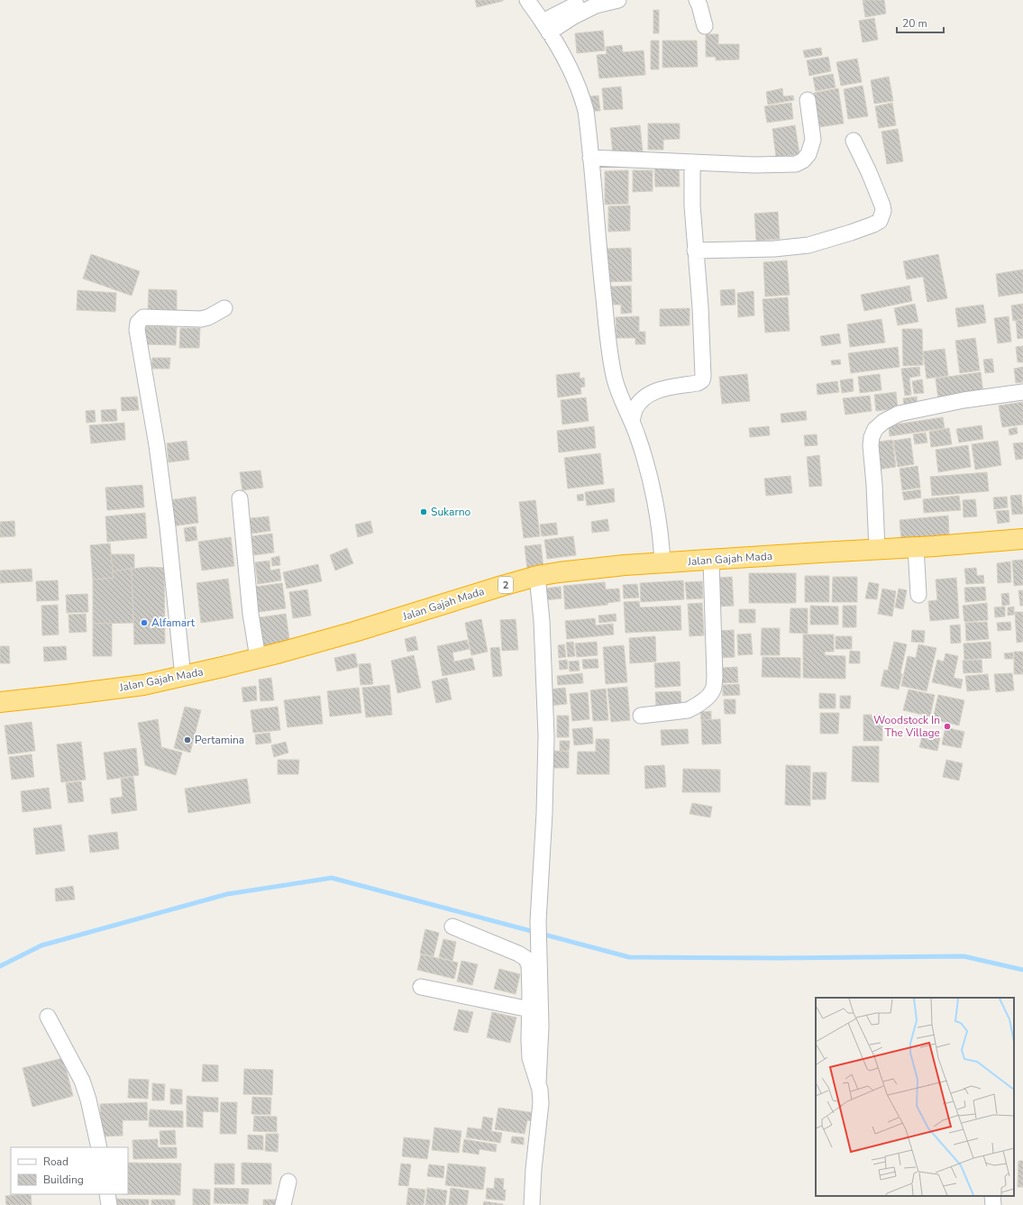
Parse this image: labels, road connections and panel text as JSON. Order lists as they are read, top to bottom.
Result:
{
  "streets": {
    "highway": ["Jalan Gajah Mada", "2"]
  },
  "places": [
    "Sukarno",
    "Alfamart",
    "Woodstock In The Village",
    "Pertamina"
  ],
  "legend": ["Road", "Building"],
  "scale_bar": "20 m"
}
